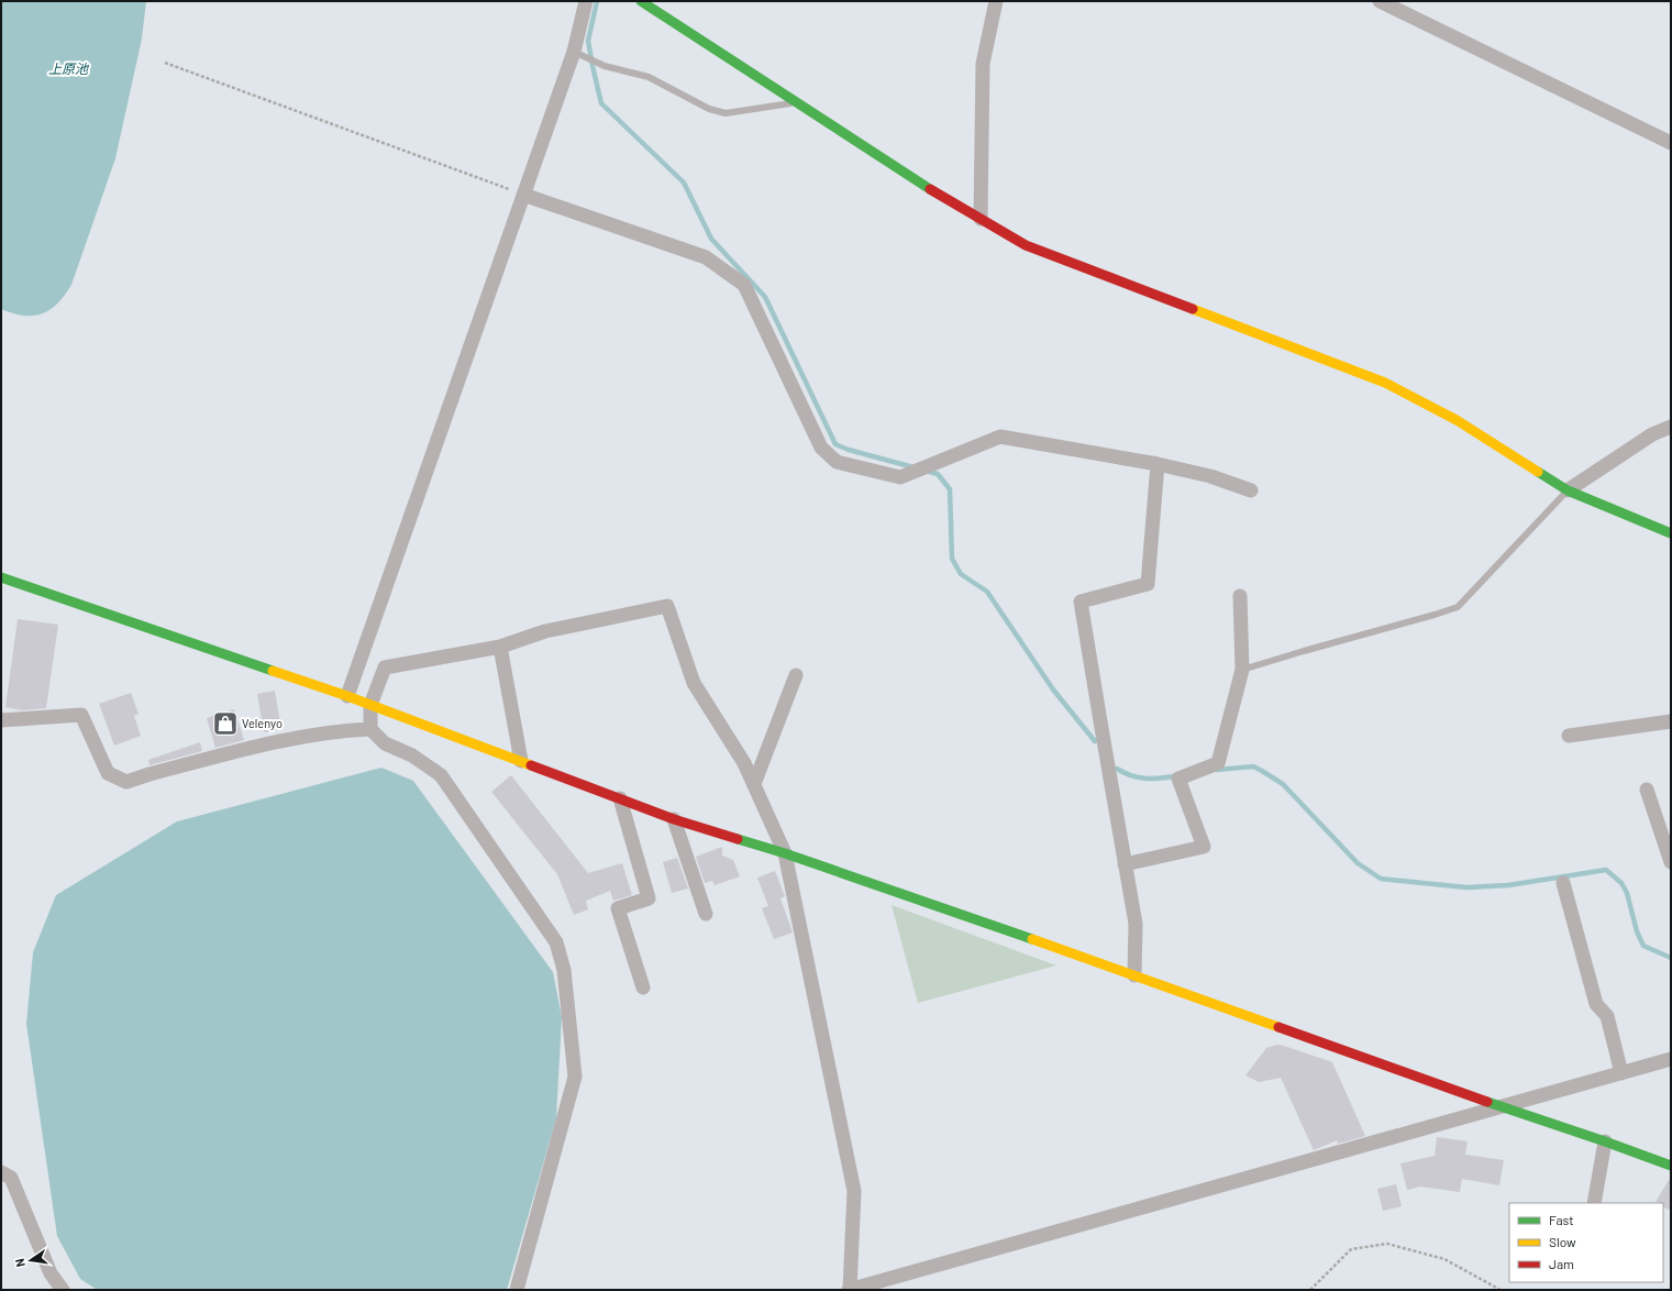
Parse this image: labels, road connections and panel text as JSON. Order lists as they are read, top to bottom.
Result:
{
  "water": ["上原池"],
  "places": {
    "shop": ["Velenyo"]
  },
  "legend": ["Fast", "Slow", "Jam"],
  "north": "left"
}
